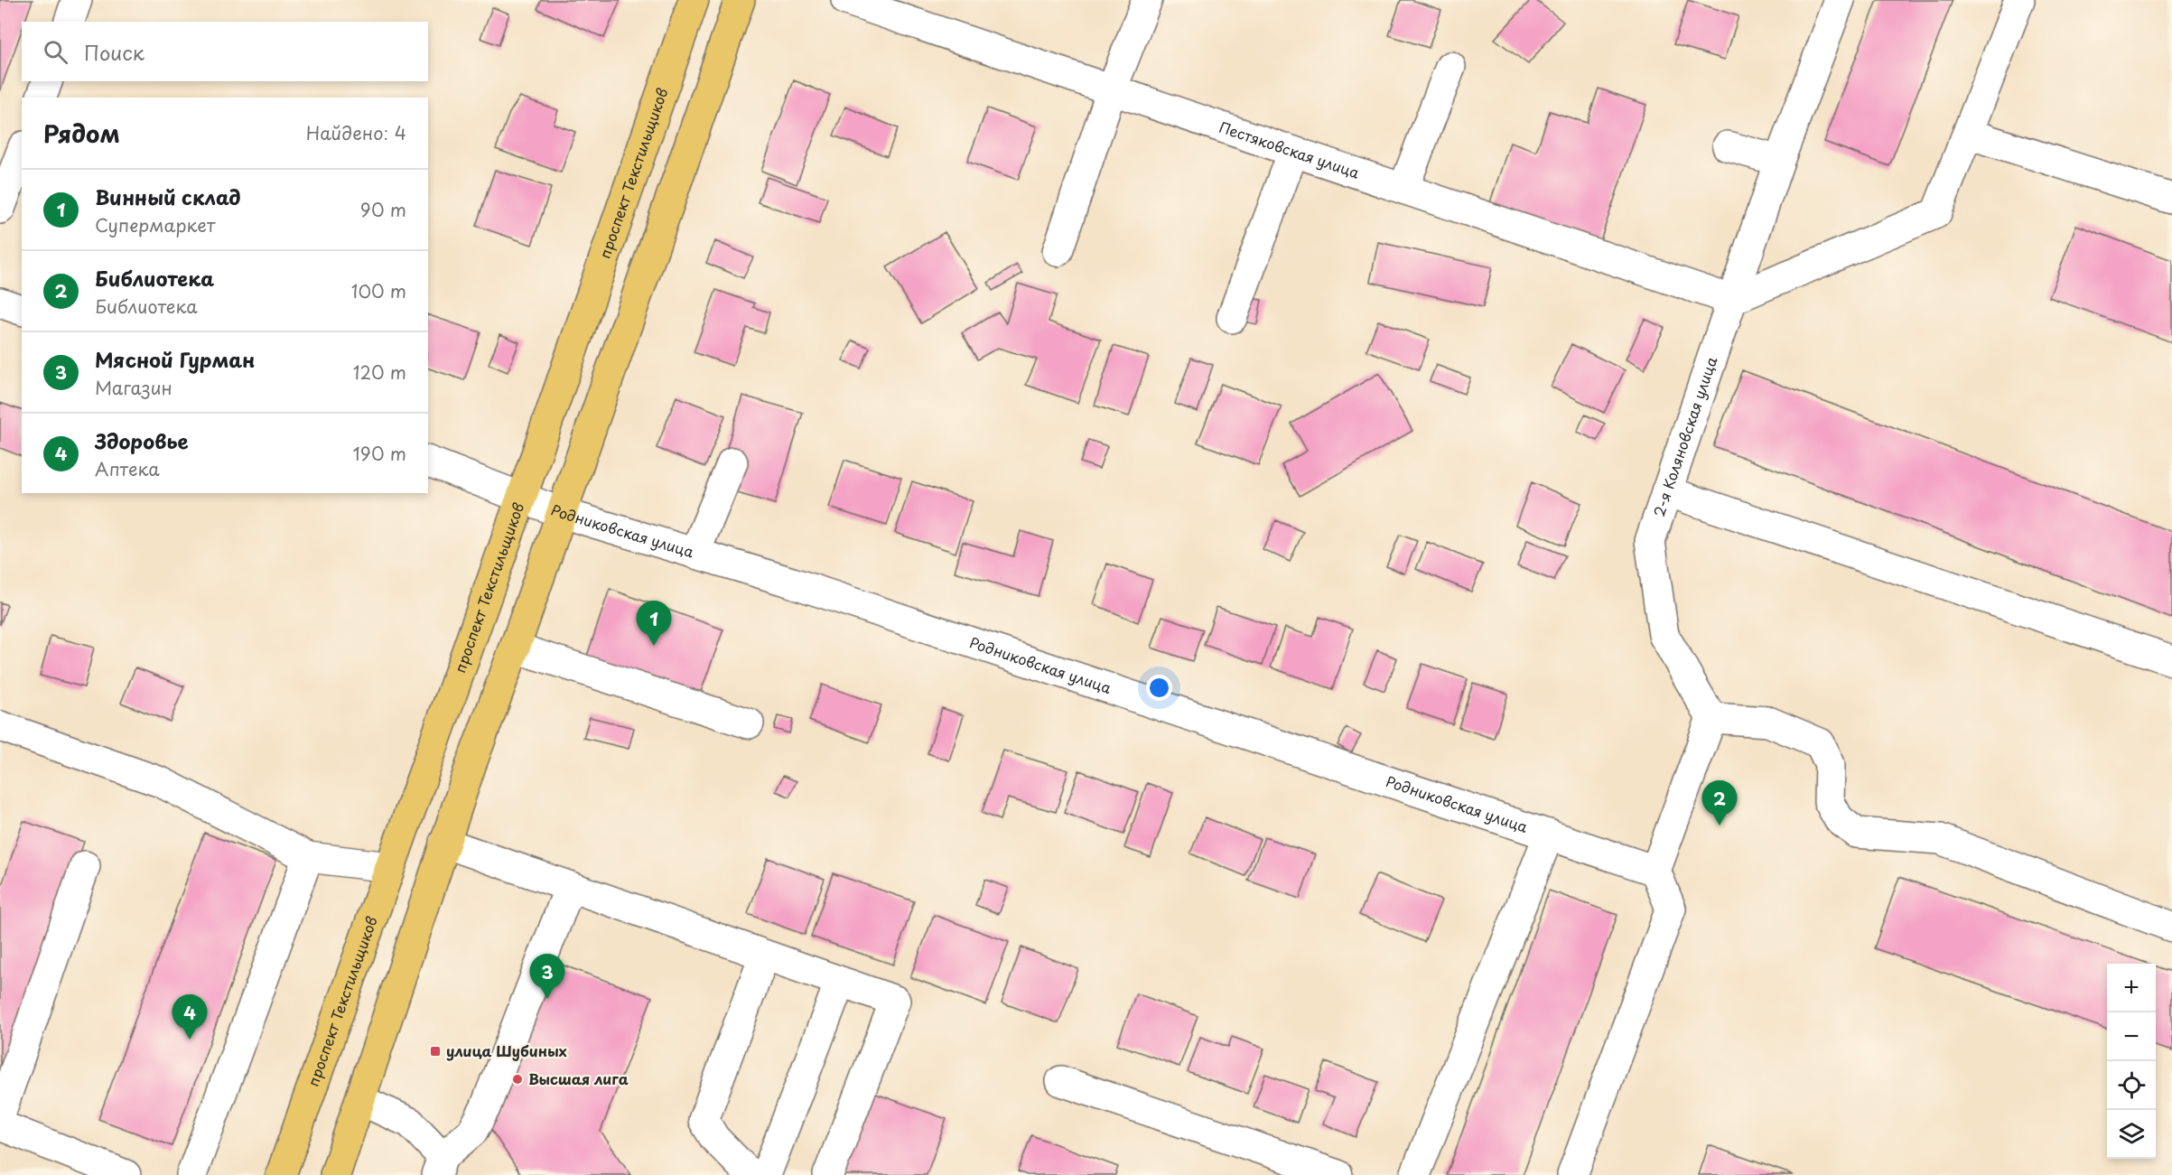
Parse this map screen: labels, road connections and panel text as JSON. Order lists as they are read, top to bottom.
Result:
{
  "streets": {
    "main road": ["проспект Текстильщиков"],
    "street": ["Пестяковская улица", "2-я Коляновская улица", "Родниковская улица"]
  },
  "crossings": [
    ["Пестяковская улица", "2-я Коляновская улица"],
    ["проспект Текстильщиков", "Родниковская улица"]
  ],
  "places": {
    "transit": ["улица Шубиных"],
    "other": ["Высшая лига"]
  },
  "page": {
    "search": "Поиск",
    "heading": ["Рядом", "Найдено: 4"],
    "list": [
      {
        "mark": "1",
        "name": "Винный склад",
        "note": "Супермаркет",
        "value": "90 m"
      },
      {
        "mark": "2",
        "name": "Библиотека",
        "note": "Библиотека",
        "value": "100 m"
      },
      {
        "mark": "3",
        "name": "Мясной Гурман",
        "note": "Магазин",
        "value": "120 m"
      },
      {
        "mark": "4",
        "name": "Здоровье",
        "note": "Аптека",
        "value": "190 m"
      }
    ],
    "pins": [
      "1",
      "2",
      "3",
      "4"
    ],
    "map_buttons": ["+", "−"]
  }
}
